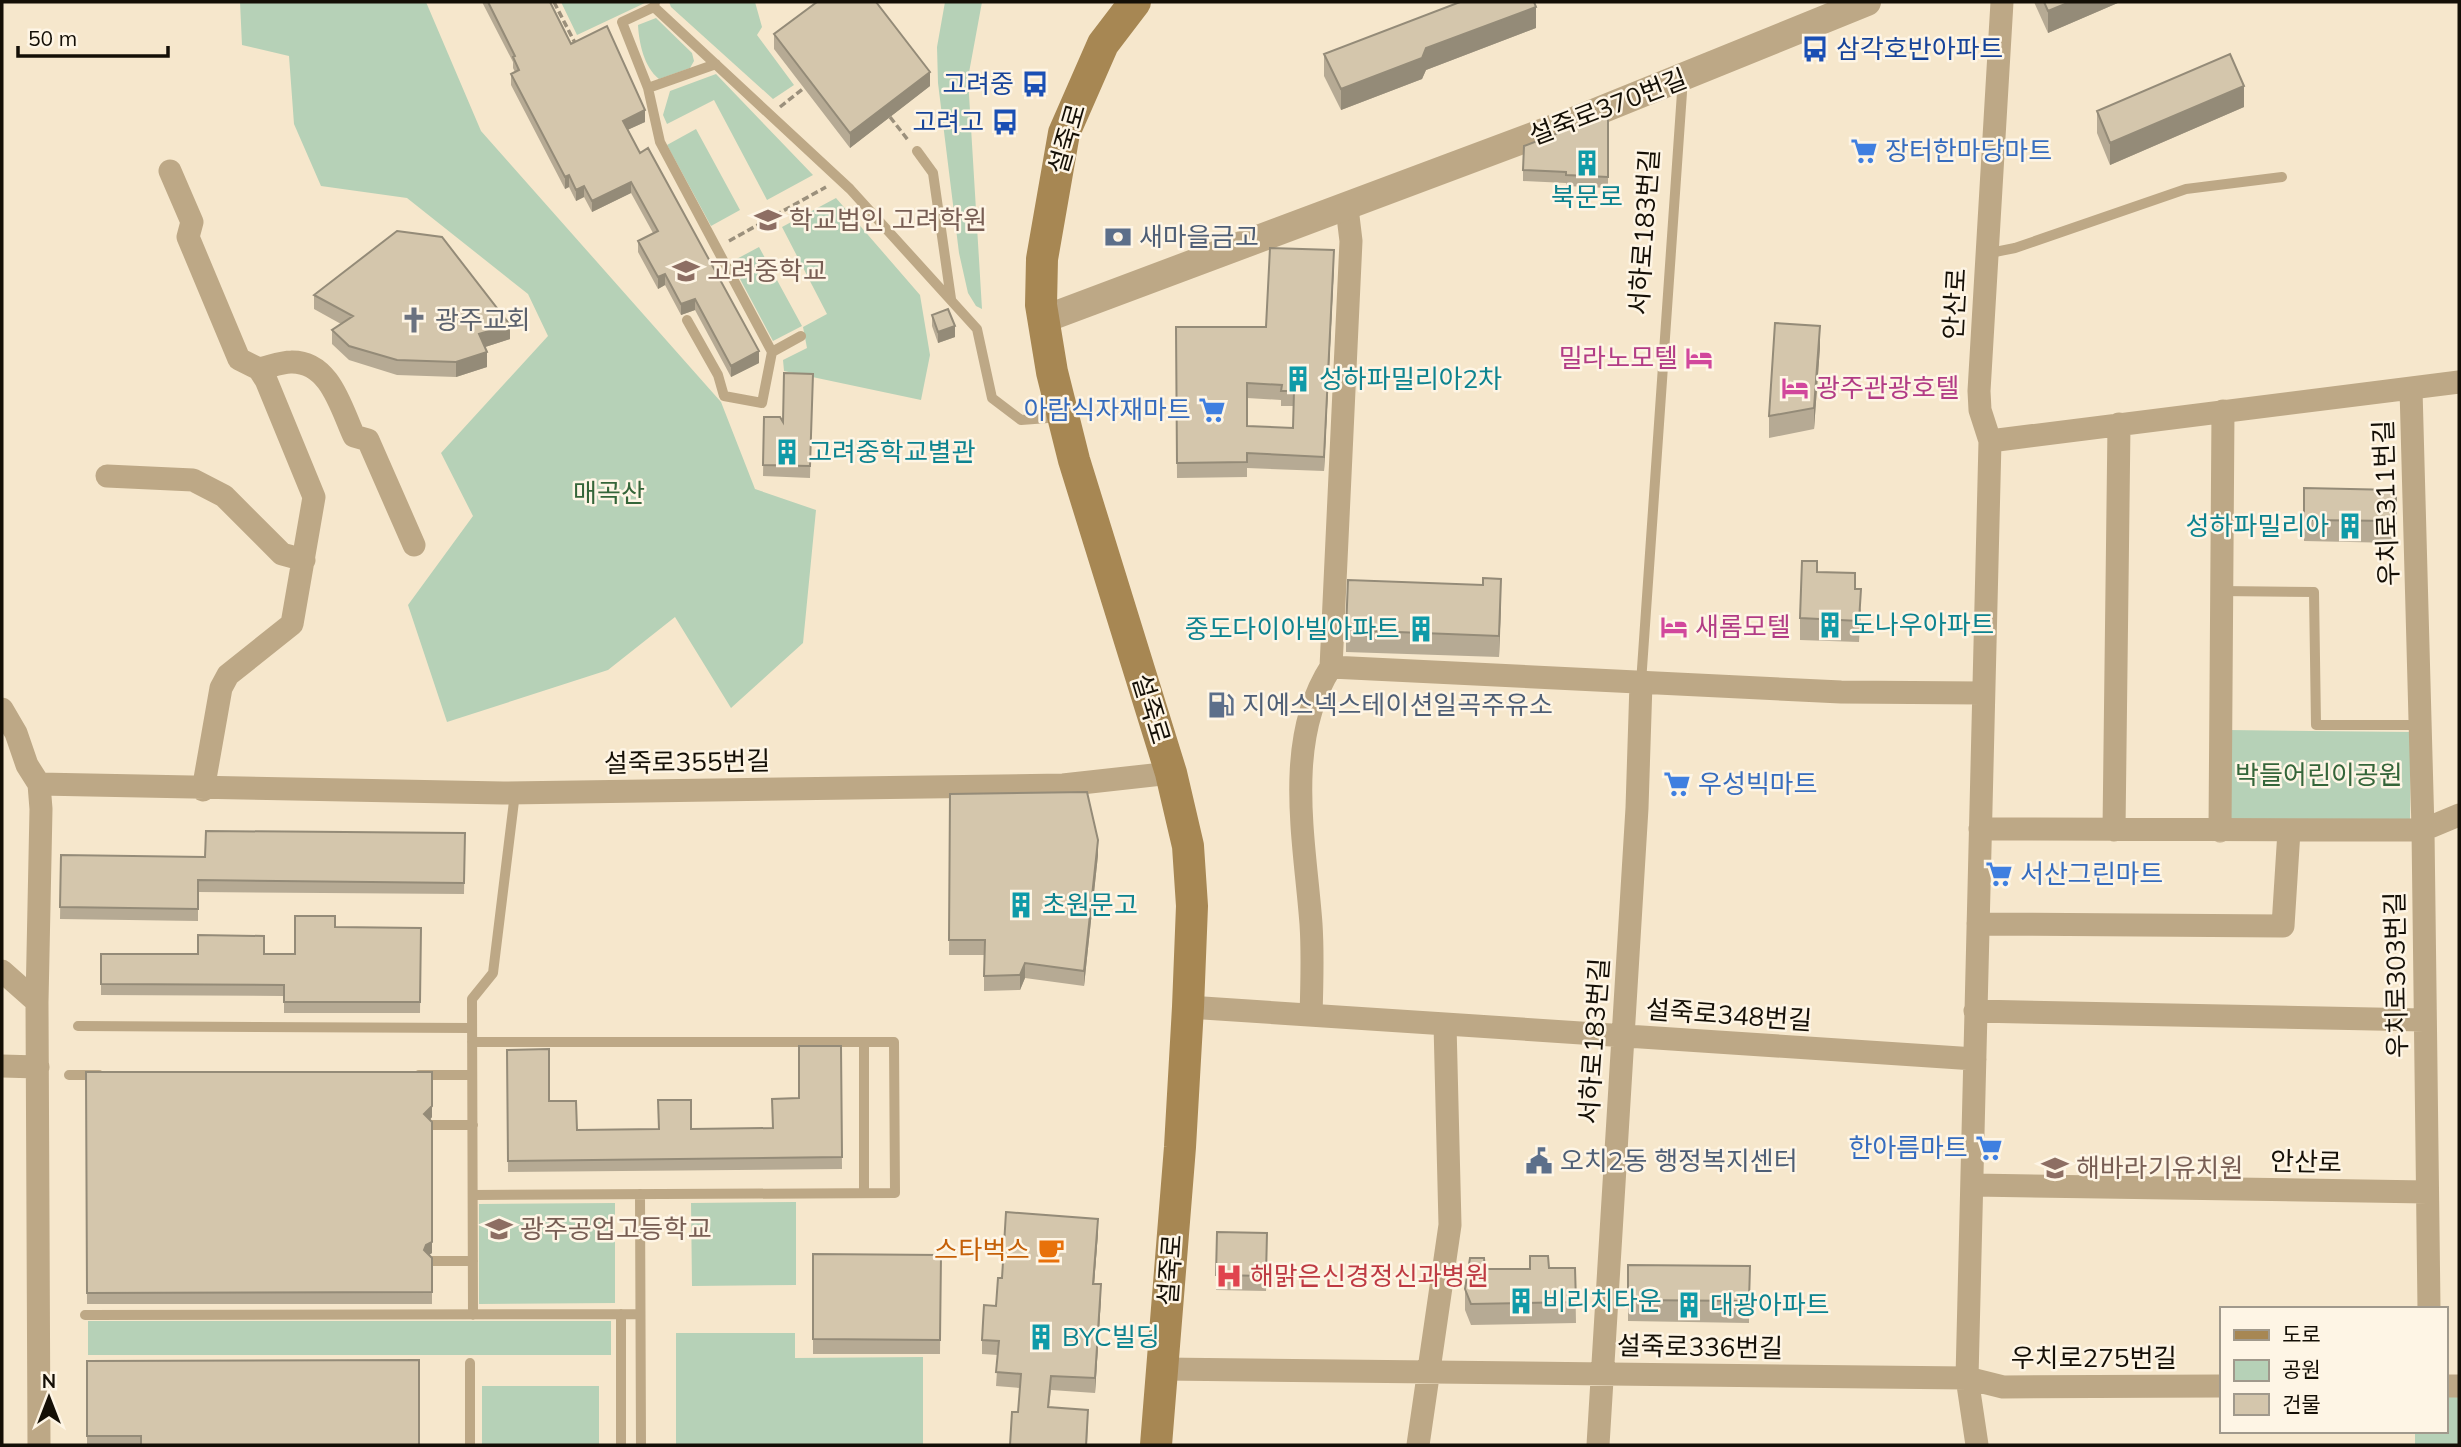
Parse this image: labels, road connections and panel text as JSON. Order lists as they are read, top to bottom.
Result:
{
  "streets": {
    "main road": ["설죽로"],
    "street": [
      "설죽로370번길",
      "서하로183번길",
      "안산로",
      "우치로311번길",
      "설죽로355번길",
      "우치로303번길",
      "설죽로348번길",
      "설죽로336번길",
      "우치로275번길"
    ]
  },
  "crossings": [
    ["설죽로370번길", "설죽로"],
    ["설죽로370번길", "서하로183번길"],
    ["설죽로", "설죽로355번길"],
    ["설죽로", "설죽로348번길"],
    ["설죽로", "설죽로336번길"],
    ["서하로183번길", "설죽로348번길"],
    ["서하로183번길", "설죽로336번길"],
    ["안산로", "우치로311번길"],
    ["안산로", "우치로303번길"],
    ["안산로", "설죽로348번길"],
    ["안산로", "설죽로336번길"],
    ["안산로", "우치로275번길"],
    ["우치로311번길", "우치로303번길"],
    ["설죽로336번길", "우치로275번길"]
  ],
  "parks": ["매곡산", "박들어린이공원"],
  "places": {
    "bus stop": ["삼각호반아파트", "고려중", "고려고"],
    "supermarket": [
      "장터한마당마트",
      "아람식자재마트",
      "우성빅마트",
      "서산그린마트",
      "한아름마트"
    ],
    "building": [
      "북문로",
      "성하파밀리아2차",
      "고려중학교별관",
      "성하파밀리아",
      "도나우아파트",
      "중도다이아빌아파트",
      "초원문고",
      "비리치타운",
      "대광아파트",
      "BYC빌딩"
    ],
    "school or university": [
      "학교법인 고려학원",
      "고려중학교",
      "해바라기유치원",
      "광주공업고등학교"
    ],
    "bank": ["새마을금고"],
    "church": ["광주교회"],
    "hotel": ["밀라노모텔", "광주관광호텔", "새롬모텔"],
    "fuel station": ["지에스넥스테이션일곡주유소"],
    "public building": ["오치2동 행정복지센터"],
    "cafe": ["스타벅스"],
    "hospital": ["해맑은신경정신과병원"]
  },
  "legend": ["도로", "공원", "건물"],
  "scale_bar": "50 m",
  "north": "top"
}
